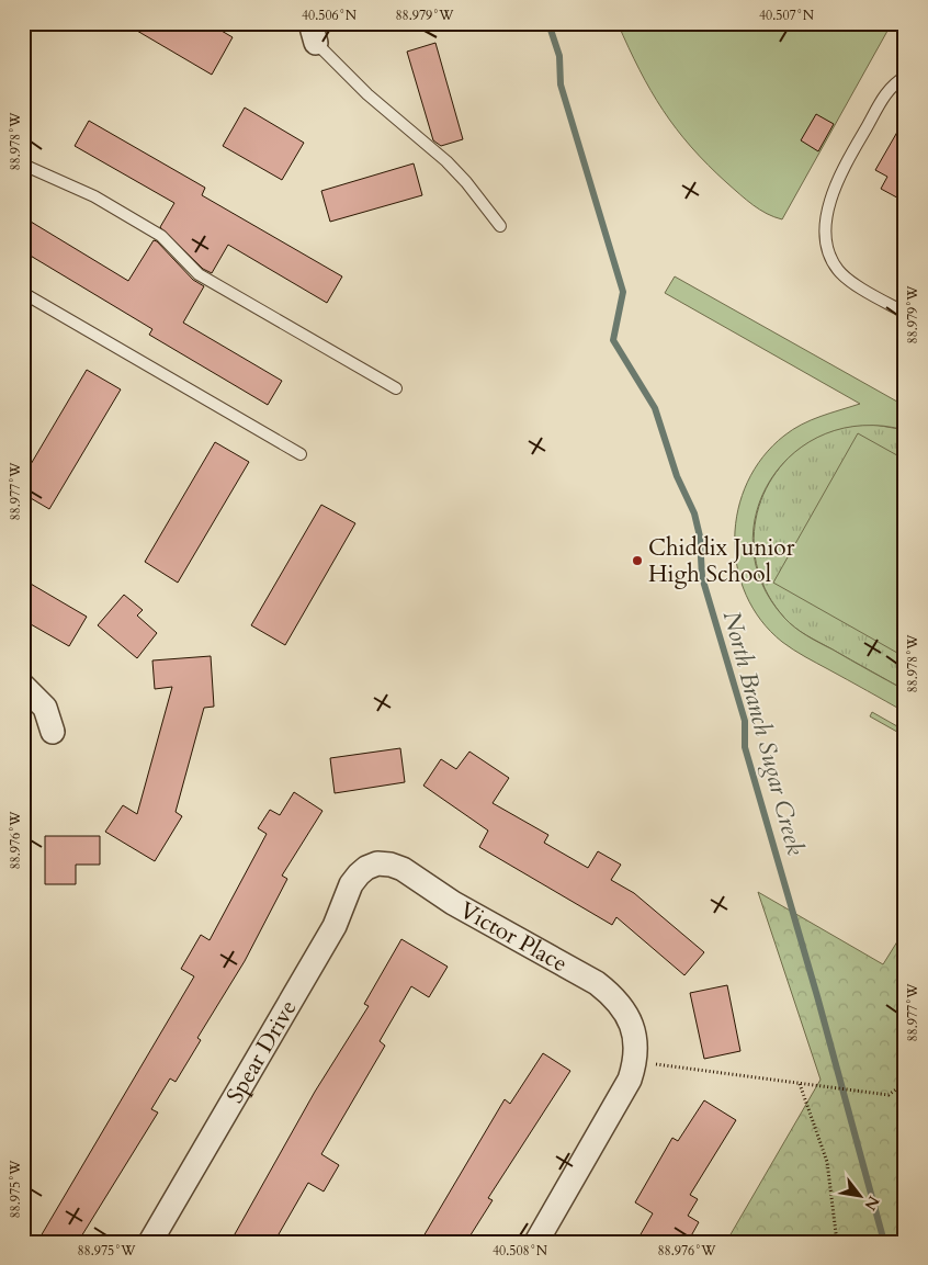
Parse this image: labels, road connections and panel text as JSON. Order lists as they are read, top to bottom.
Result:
{
  "streets": {
    "street": ["Victor Place", "Spear Drive"]
  },
  "crossings": [
    ["Victor Place", "Spear Drive"]
  ],
  "water": ["North Branch Sugar Creek"],
  "places": ["Chiddix Junior High School"],
  "north": "bottom right",
  "coordinates": [
    "40.506°N",
    "88.979°W",
    "40.507°N",
    "88.978°W",
    "88.977°W",
    "88.976°W",
    "88.975°W",
    "40.508°N"
  ]
}
